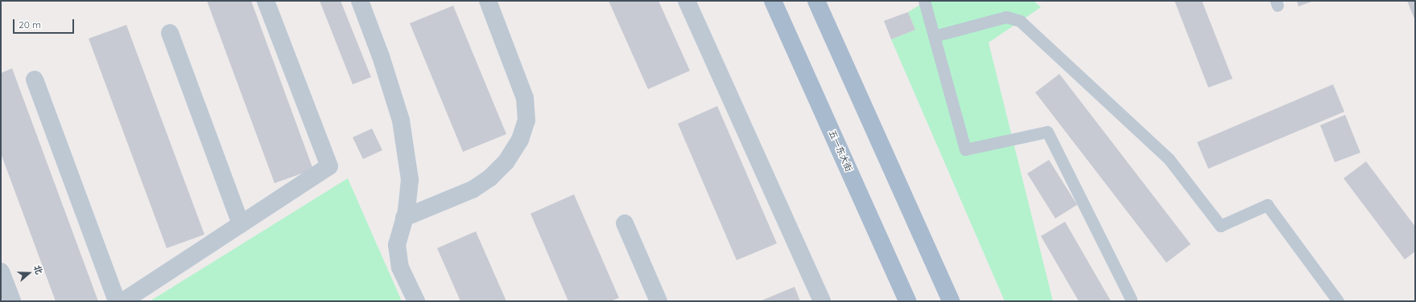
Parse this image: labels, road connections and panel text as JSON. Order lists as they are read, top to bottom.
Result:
{
  "streets": {
    "main road": ["五一东大街"]
  },
  "scale_bar": "20 m",
  "north": "right"
}
